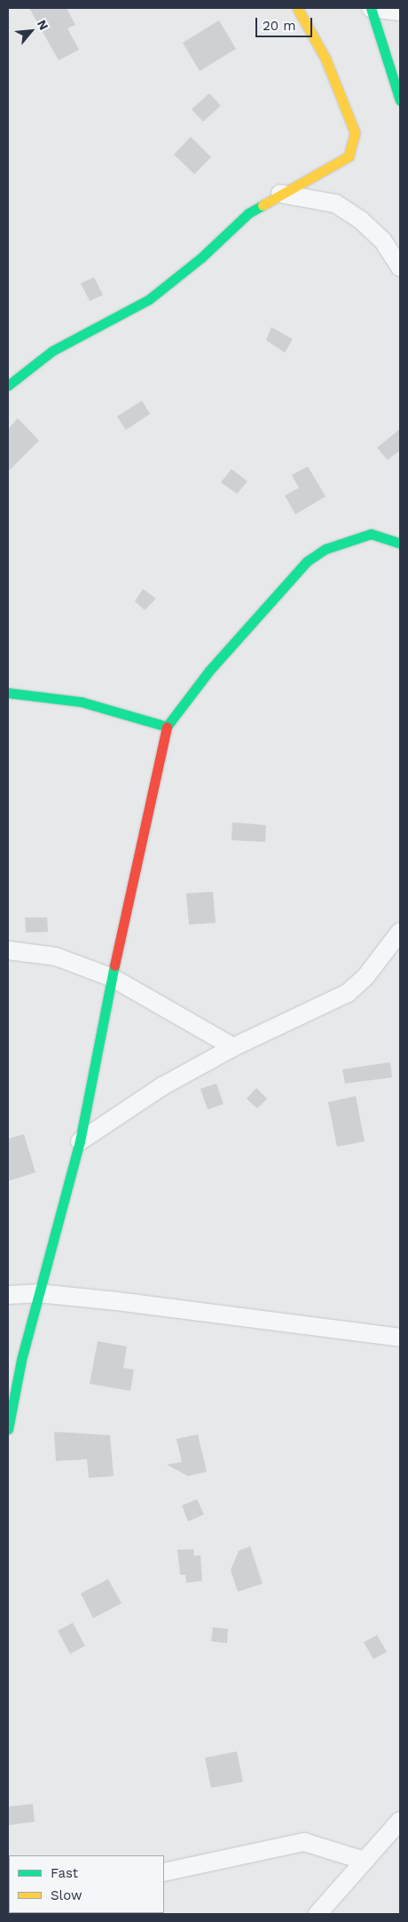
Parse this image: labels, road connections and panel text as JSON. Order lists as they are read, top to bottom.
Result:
{
  "legend": ["Fast", "Slow"],
  "scale_bar": "20 m",
  "north": "top right"
}
